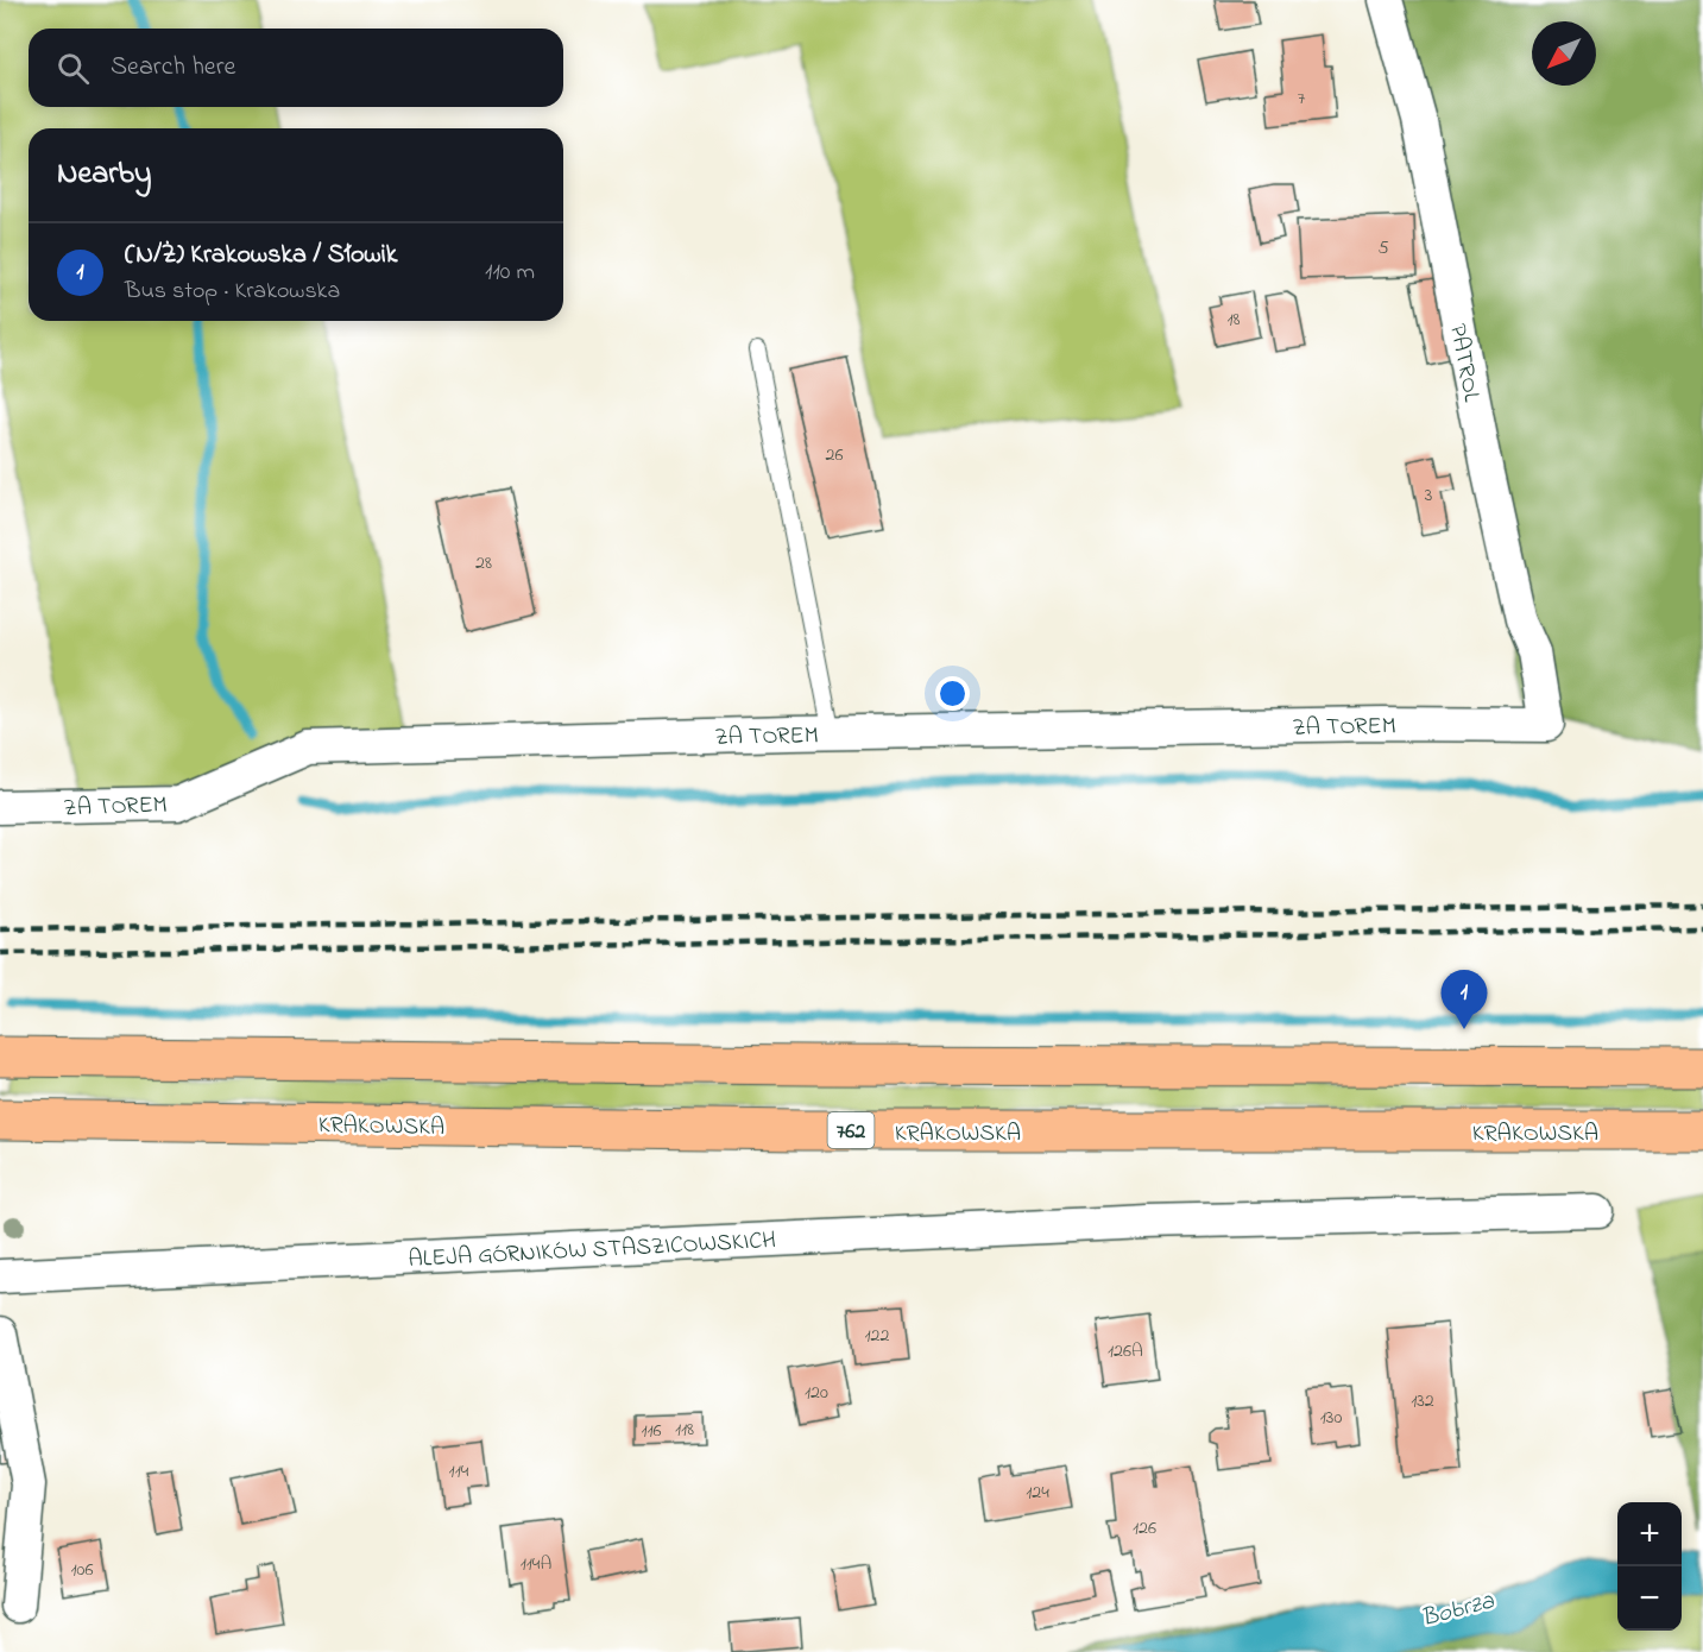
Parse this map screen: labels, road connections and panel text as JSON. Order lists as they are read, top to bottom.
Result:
{
  "streets": {
    "main road": ["KRAKOWSKA", "762"],
    "street": ["PATROL", "ZA TOREM", "ALEJA GÓRNIKÓW STASZICOWSKICH"]
  },
  "crossings": [
    ["PATROL", "ZA TOREM"]
  ],
  "water": ["Bobrza"],
  "house_numbers": [
    "7",
    "5",
    "18",
    "26",
    "3",
    "28",
    "122",
    "126A",
    "120",
    "132",
    "130",
    "118",
    "116",
    "114",
    "124",
    "126",
    "114A",
    "106"
  ],
  "north": "bottom left",
  "page": {
    "search": "Search here",
    "heading": "Nearby",
    "list": [
      {
        "mark": "1",
        "name": "(N/Ż) Krakowska / Słowik",
        "note": "Bus stop · Krakowska",
        "value": "110 m"
      }
    ],
    "pins": "1",
    "map_buttons": ["+", "−"]
  }
}
